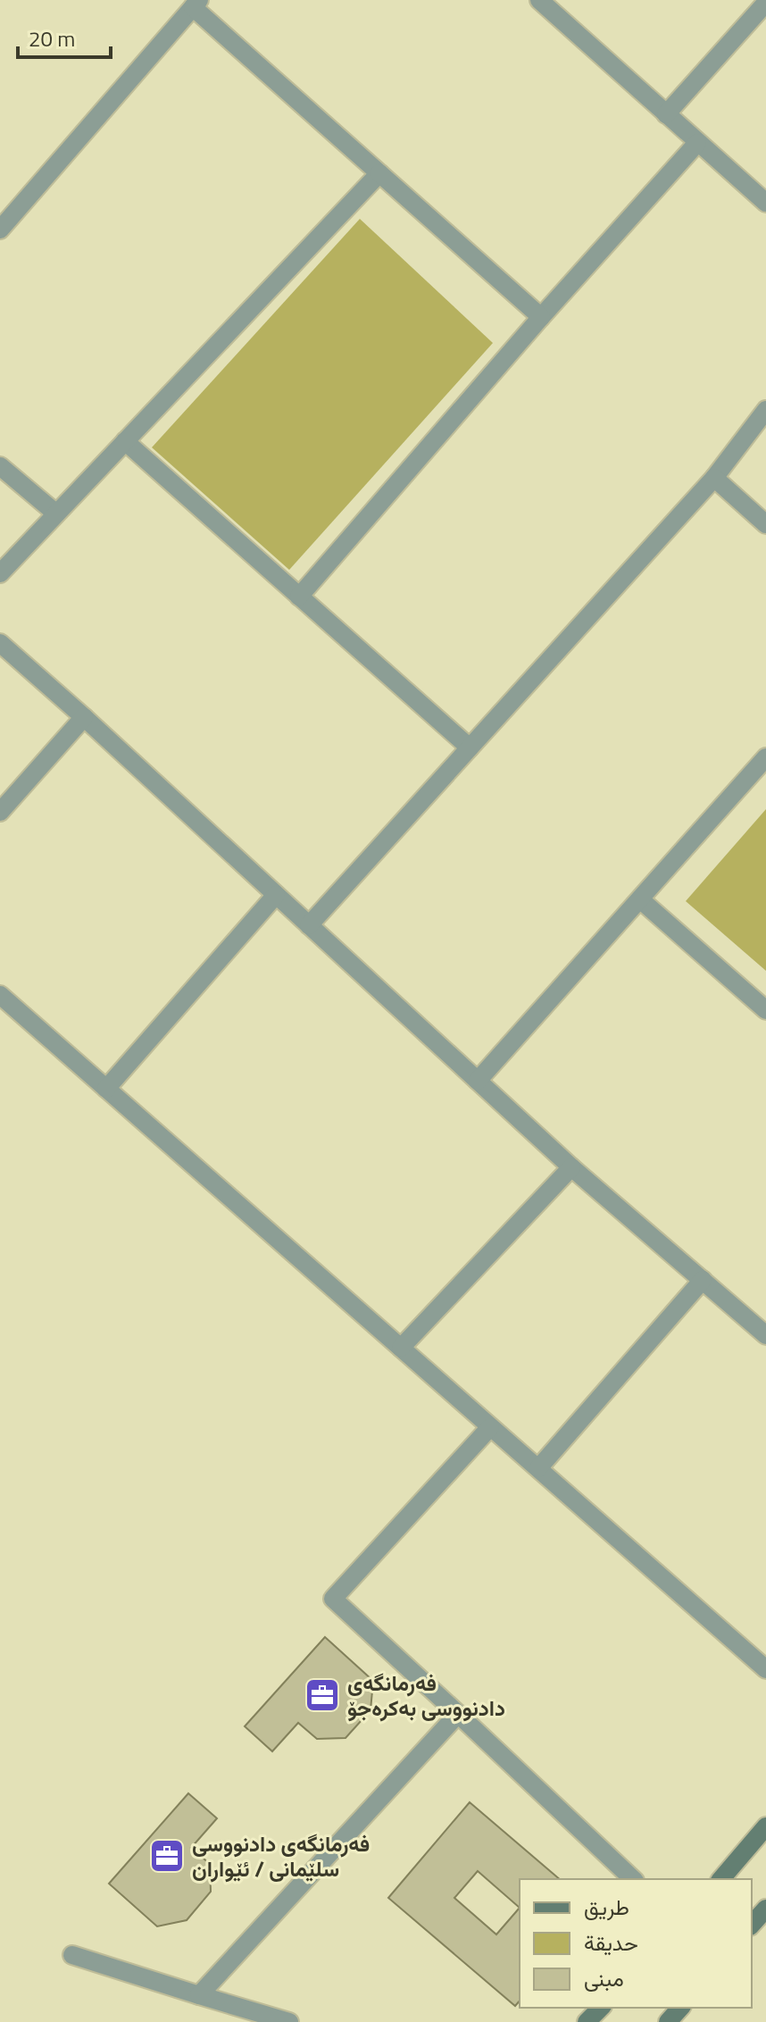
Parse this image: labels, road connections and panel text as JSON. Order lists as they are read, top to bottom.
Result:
{
  "places": {
    "office": ["فەرمانگەی دادنووسی بەکرەجۆ", "فەرمانگەی دادنووسی سلێمانی / ئێواران"]
  },
  "legend": ["طريق", "حديقة", "مبنى"],
  "scale_bar": "20 m"
}
